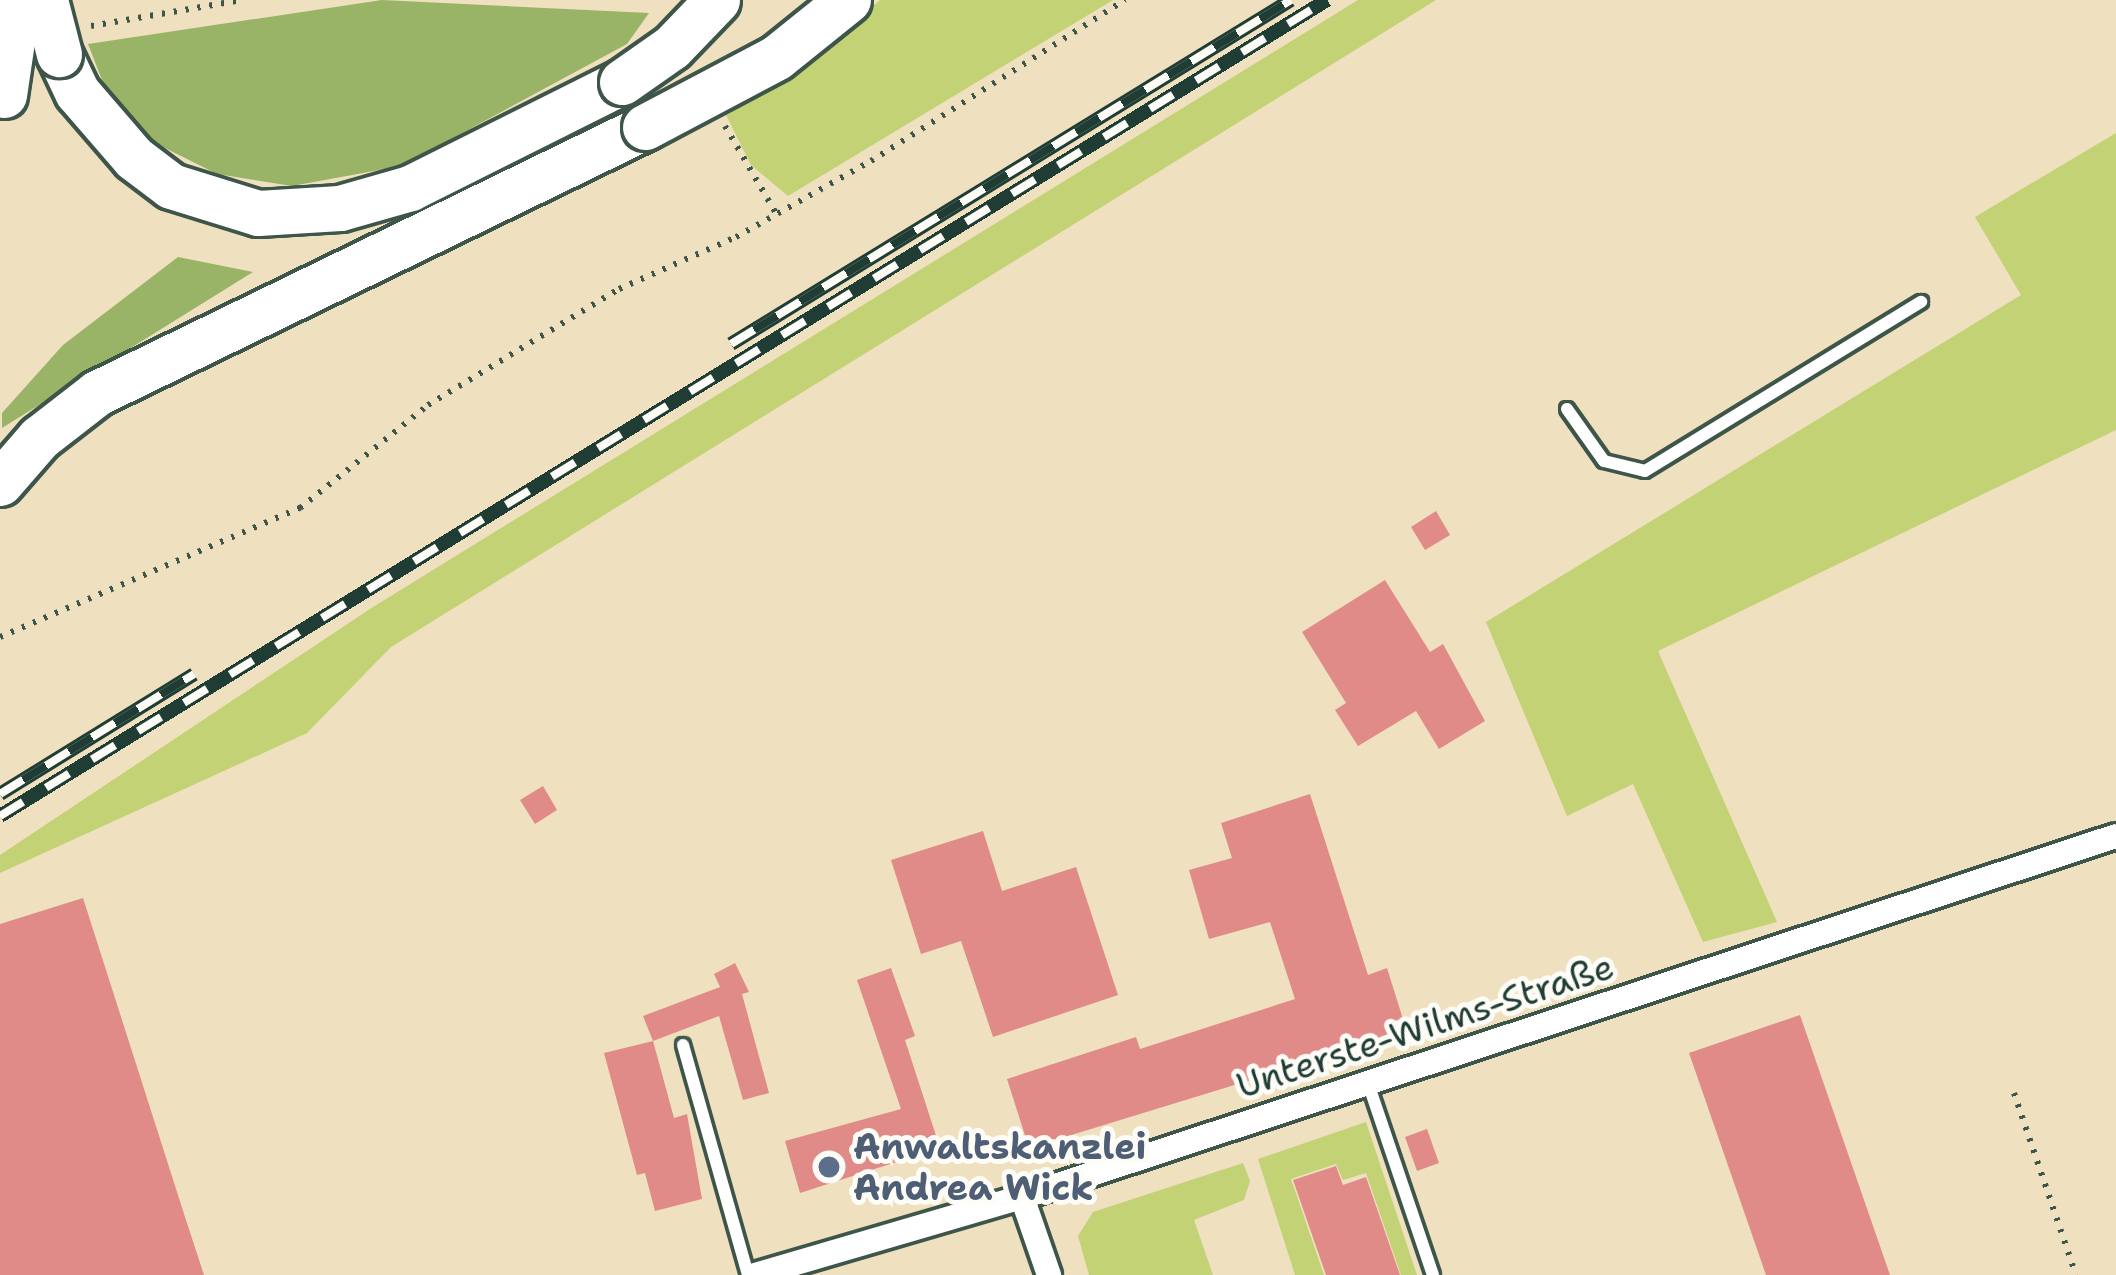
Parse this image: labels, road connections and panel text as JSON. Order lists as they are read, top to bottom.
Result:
{
  "streets": {
    "street": ["Unterste-Wilms-Straße"]
  },
  "places": ["Anwaltskanzlei Andrea Wick"]
}
